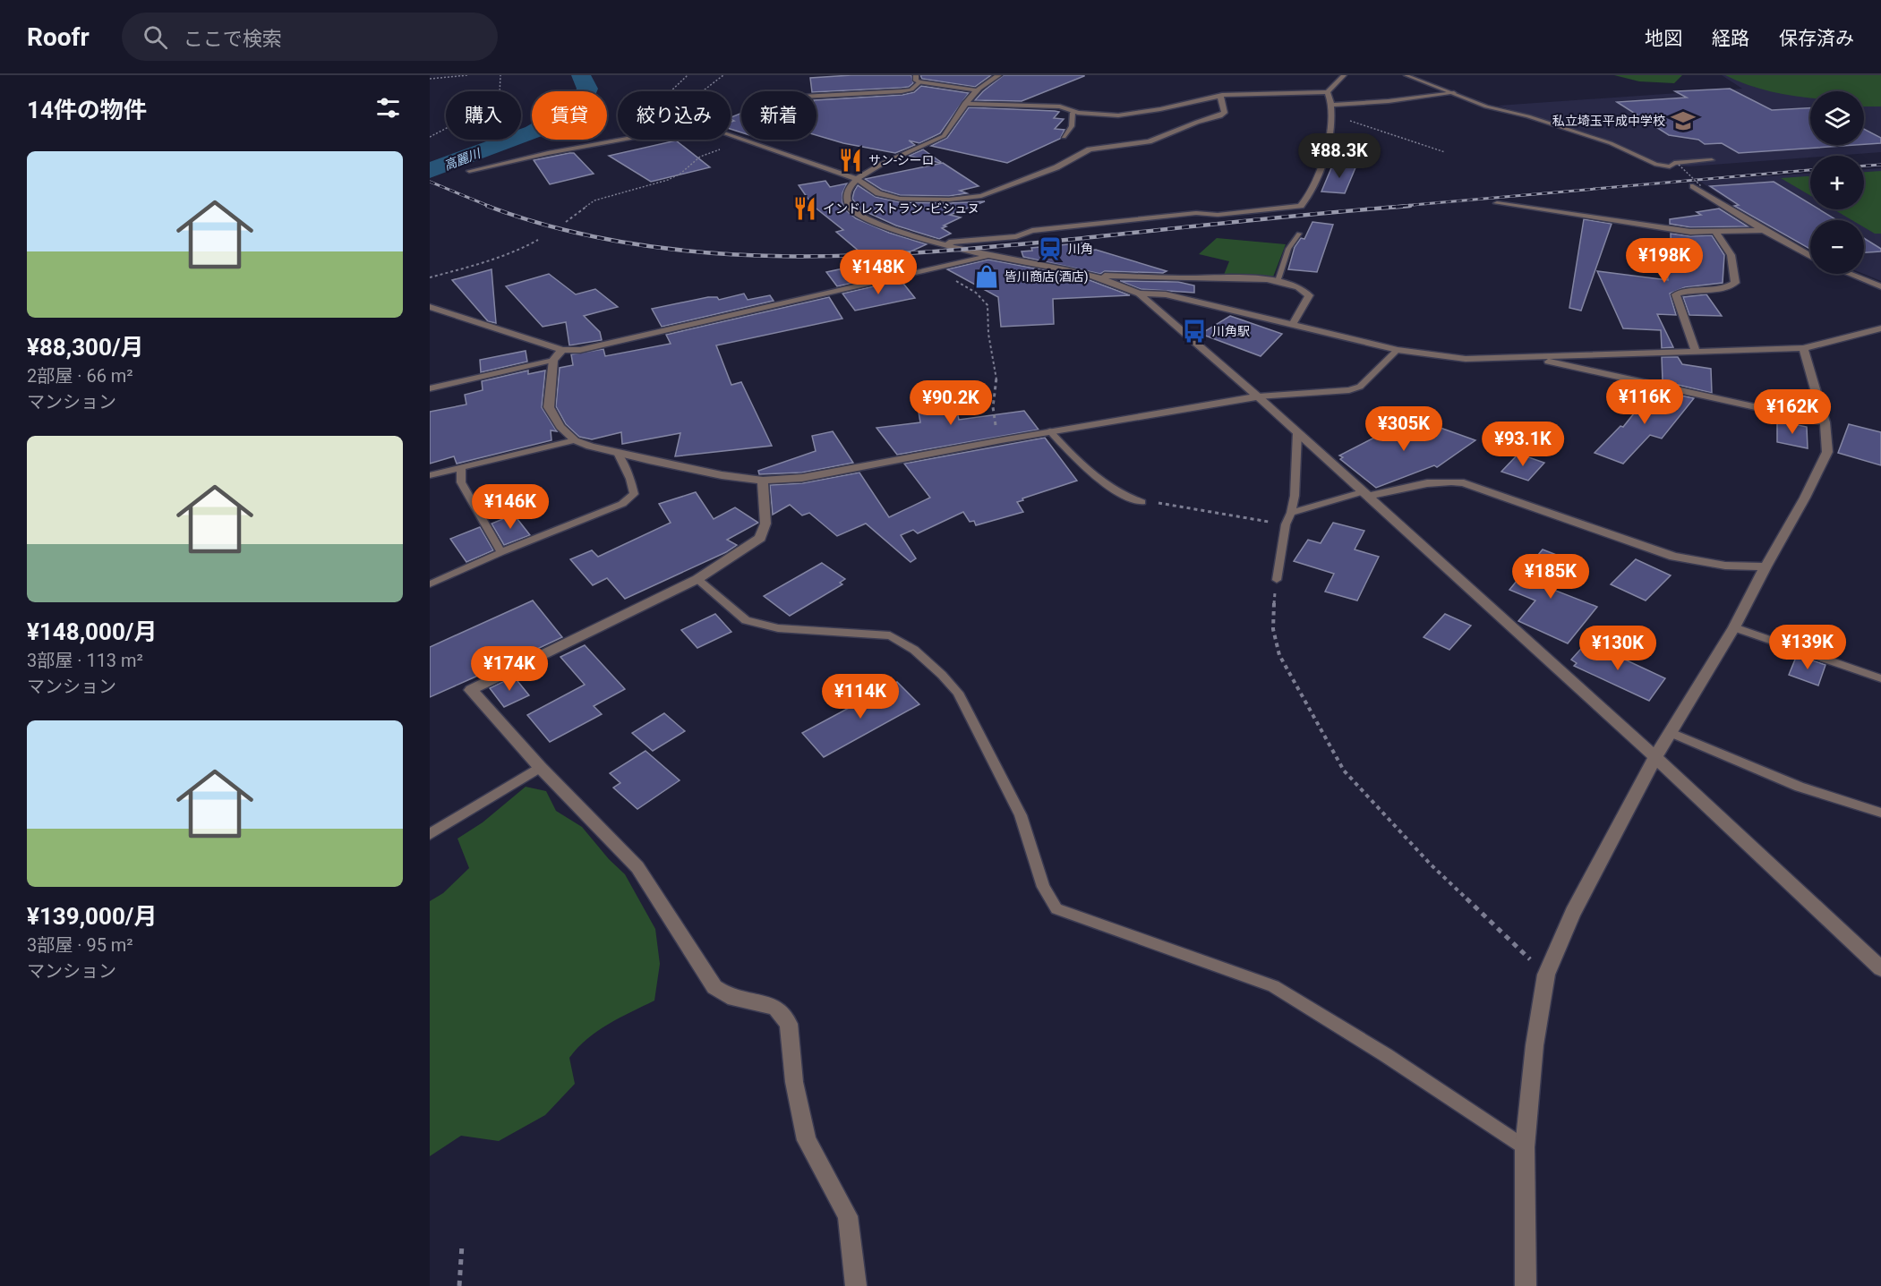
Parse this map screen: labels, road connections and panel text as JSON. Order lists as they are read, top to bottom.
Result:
{
  "water": ["高麗川"],
  "places": {
    "school or university": ["私立埼玉平成中学校"],
    "restaurant": ["サン-シーロ", "インドレストラン -ビシュヌ"],
    "station": ["川角"],
    "shop": ["皆川商店(酒店)"],
    "bus stop": ["川角駅"]
  },
  "page": {
    "header": "Roofr",
    "search": "ここで検索",
    "nav": ["地図", "経路", "保存済み"],
    "heading": "14件の物件",
    "map_buttons": ["+", "−"],
    "chip": [
      "購入",
      "賃貸",
      "絞り込み",
      "新着"
    ],
    "price": [
      "¥88.3K",
      "¥198K",
      "¥148K",
      "¥116K",
      "¥90.2K",
      "¥162K",
      "¥305K",
      "¥93.1K",
      "¥146K",
      "¥185K",
      "¥139K",
      "¥130K",
      "¥174K",
      "¥114K"
    ],
    "list": [
      {
        "name": "¥88,300/月",
        "note": "2部屋 · 66 m² · マンション"
      },
      {
        "name": "¥148,000/月",
        "note": "3部屋 · 113 m² · マンション"
      },
      {
        "name": "¥139,000/月",
        "note": "3部屋 · 95 m² · マンション"
      }
    ]
  }
}
